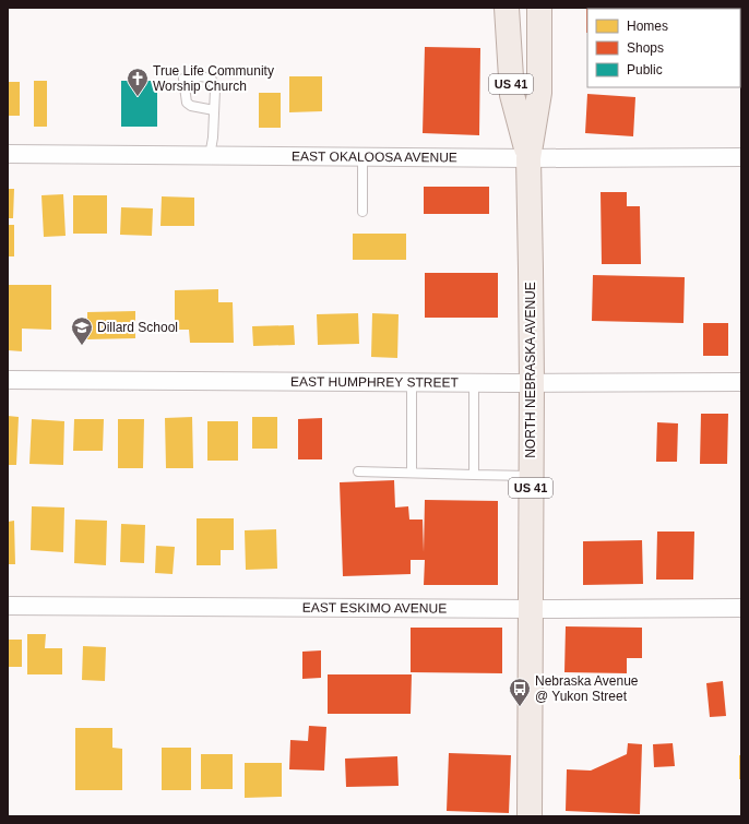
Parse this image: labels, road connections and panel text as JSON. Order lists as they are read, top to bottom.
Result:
{
  "streets": {
    "main road": ["US 41", "NORTH NEBRASKA AVENUE"],
    "street": ["EAST OKALOOSA AVENUE", "EAST HUMPHREY STREET", "EAST ESKIMO AVENUE"]
  },
  "crossings": [
    ["EAST OKALOOSA AVENUE", "NORTH NEBRASKA AVENUE"],
    ["NORTH NEBRASKA AVENUE", "EAST HUMPHREY STREET"],
    ["NORTH NEBRASKA AVENUE", "EAST ESKIMO AVENUE"]
  ],
  "places": {
    "church": ["True Life Community Worship Church"],
    "school or university": ["Dillard School"],
    "bus stop": ["Nebraska Avenue @ Yukon Street"]
  },
  "legend": ["Homes", "Shops", "Public"]
}
